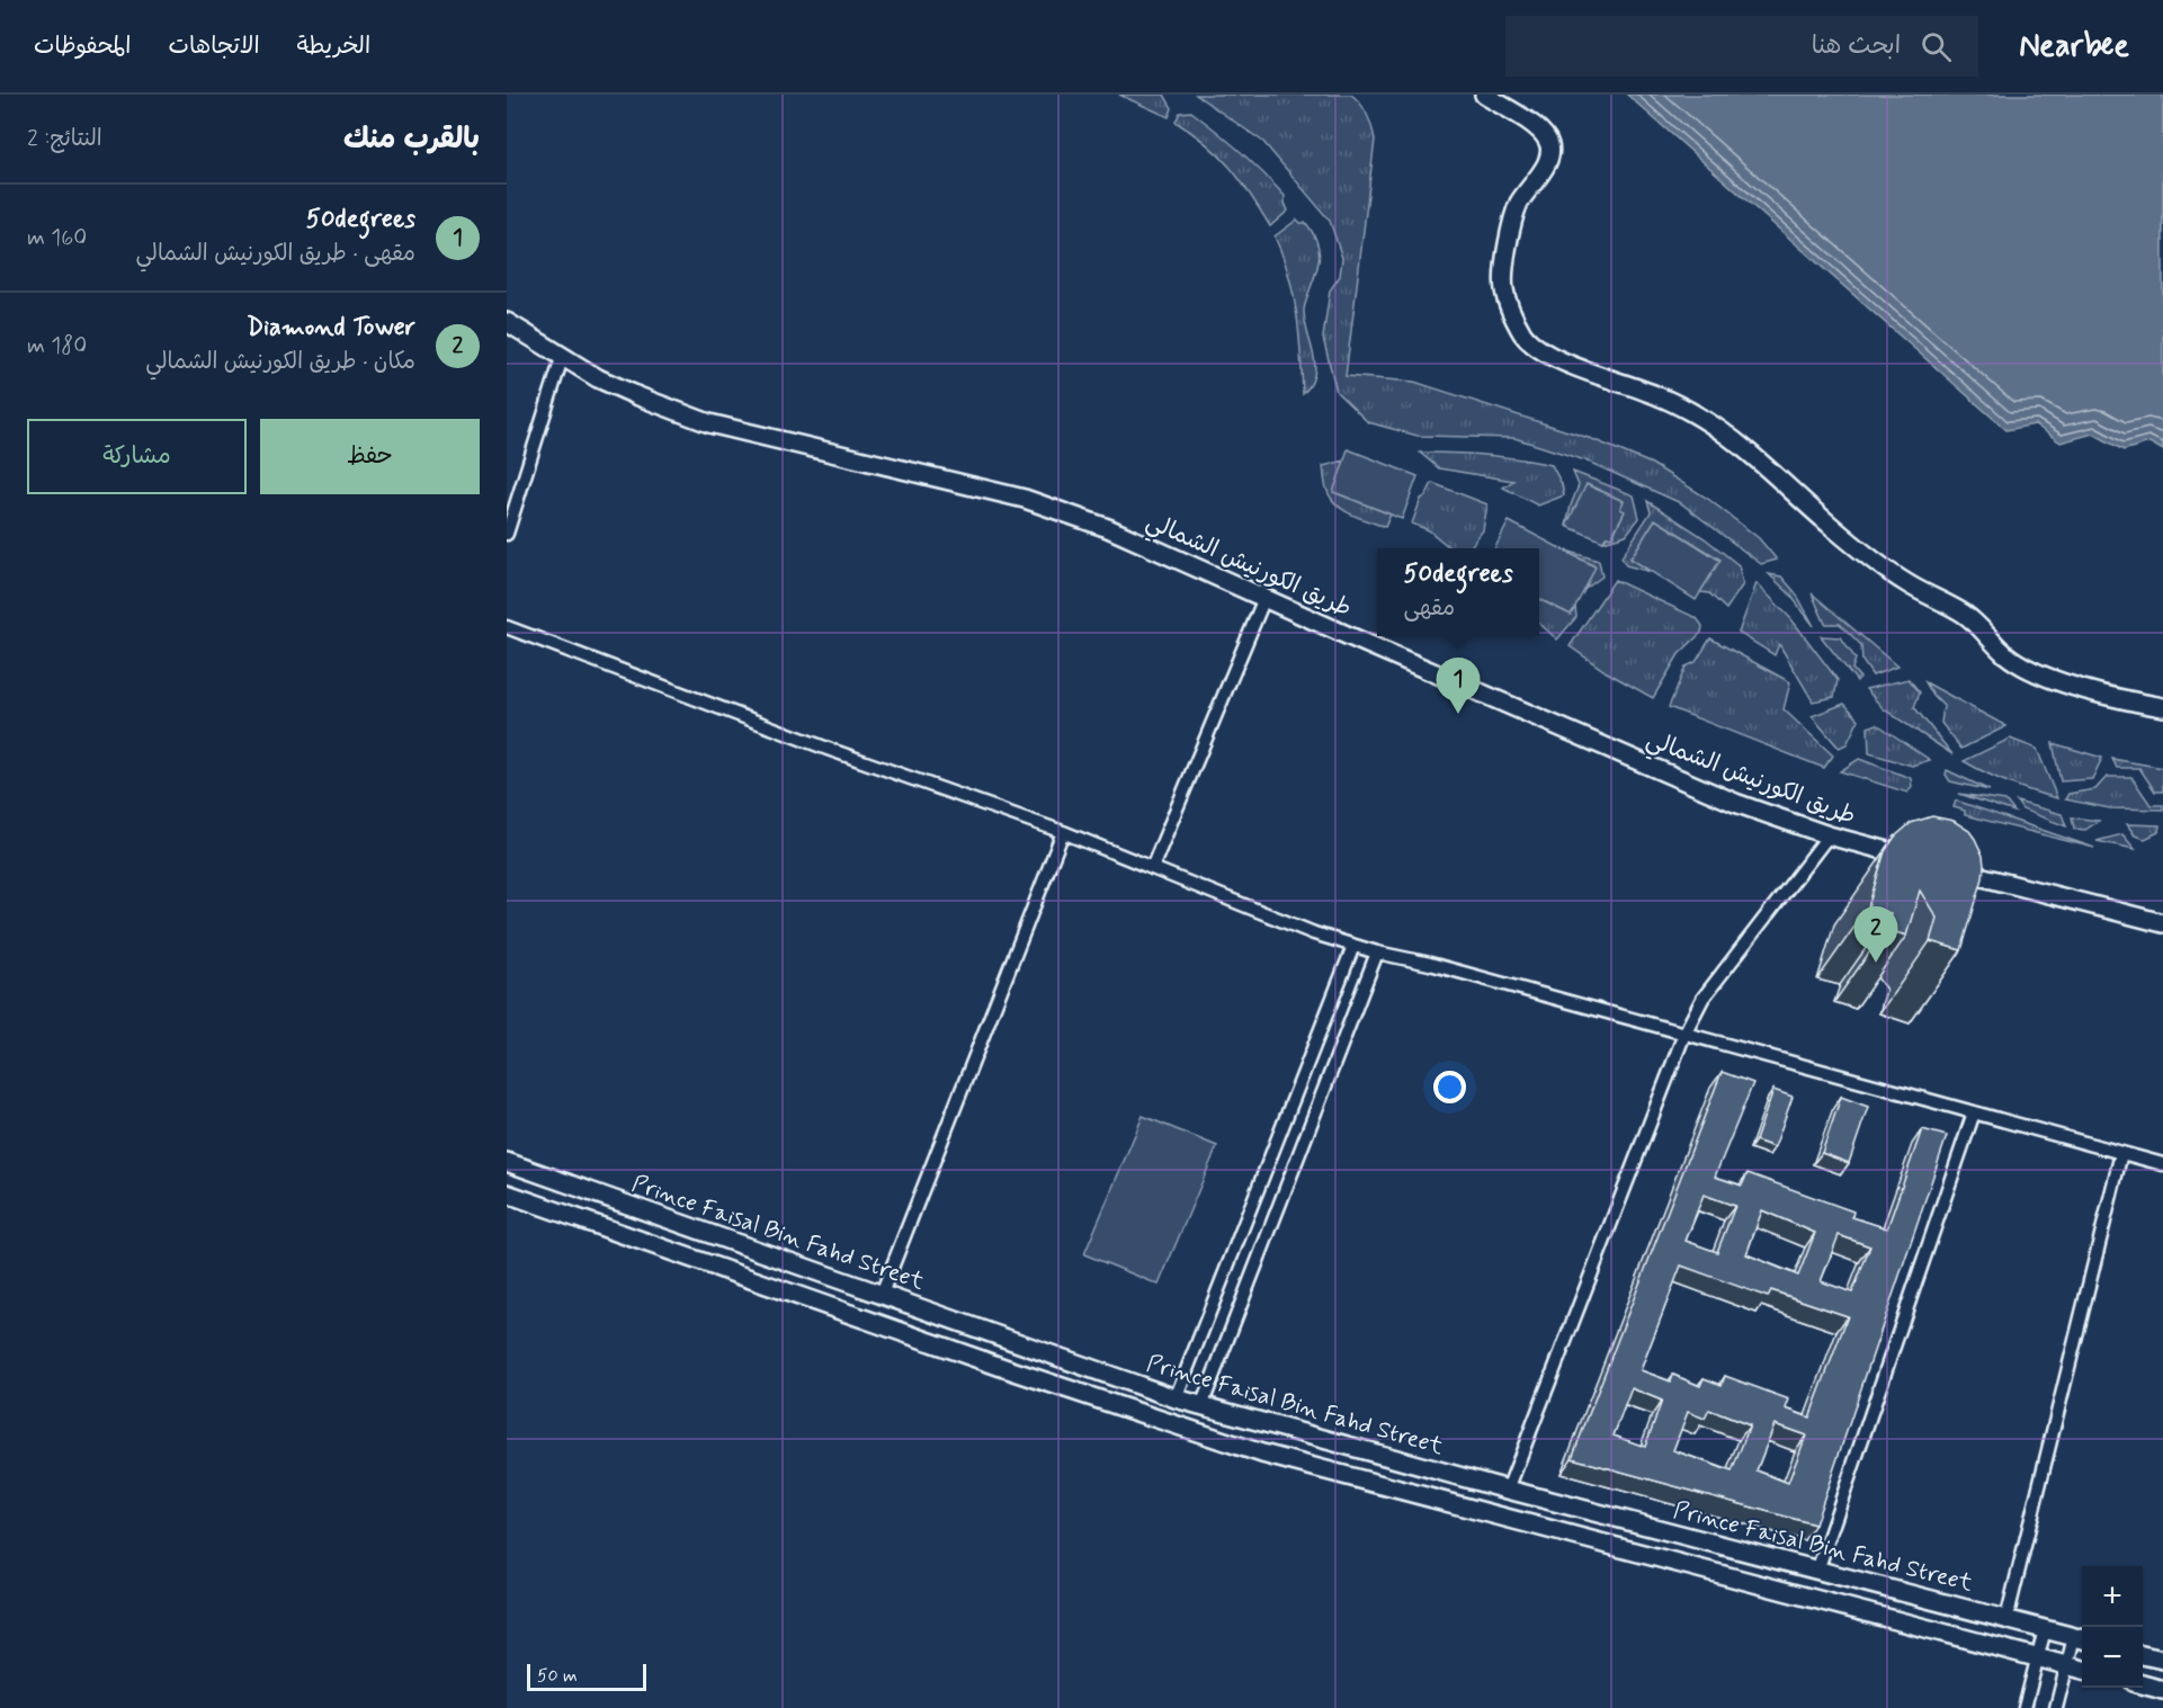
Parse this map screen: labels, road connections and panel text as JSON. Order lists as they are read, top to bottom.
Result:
{
  "streets": {
    "main road": ["طريق الكورنيش الشمالي", "Prince Faisal Bin Fahd Street"]
  },
  "scale_bar": "50 m",
  "page": {
    "header": "Nearbee",
    "search": "ابحث هنا",
    "nav": ["الخريطة", "الاتجاهات", "المحفوظات"],
    "heading": ["بالقرب منك", "النتائج: 2"],
    "list": [
      {
        "mark": "1",
        "name": "50degrees",
        "note": "مقهى · طريق الكورنيش الشمالي",
        "value": "160 m"
      },
      {
        "mark": "2",
        "name": "Diamond Tower",
        "note": "مكان · طريق الكورنيش الشمالي",
        "value": "180 m"
      }
    ],
    "buttons": ["حفظ", "مشاركة"],
    "popup": ["50degrees", "مقهى"],
    "pins": ["1", "2"],
    "map_buttons": ["+", "−"],
    "scale": "50 m"
  }
}
